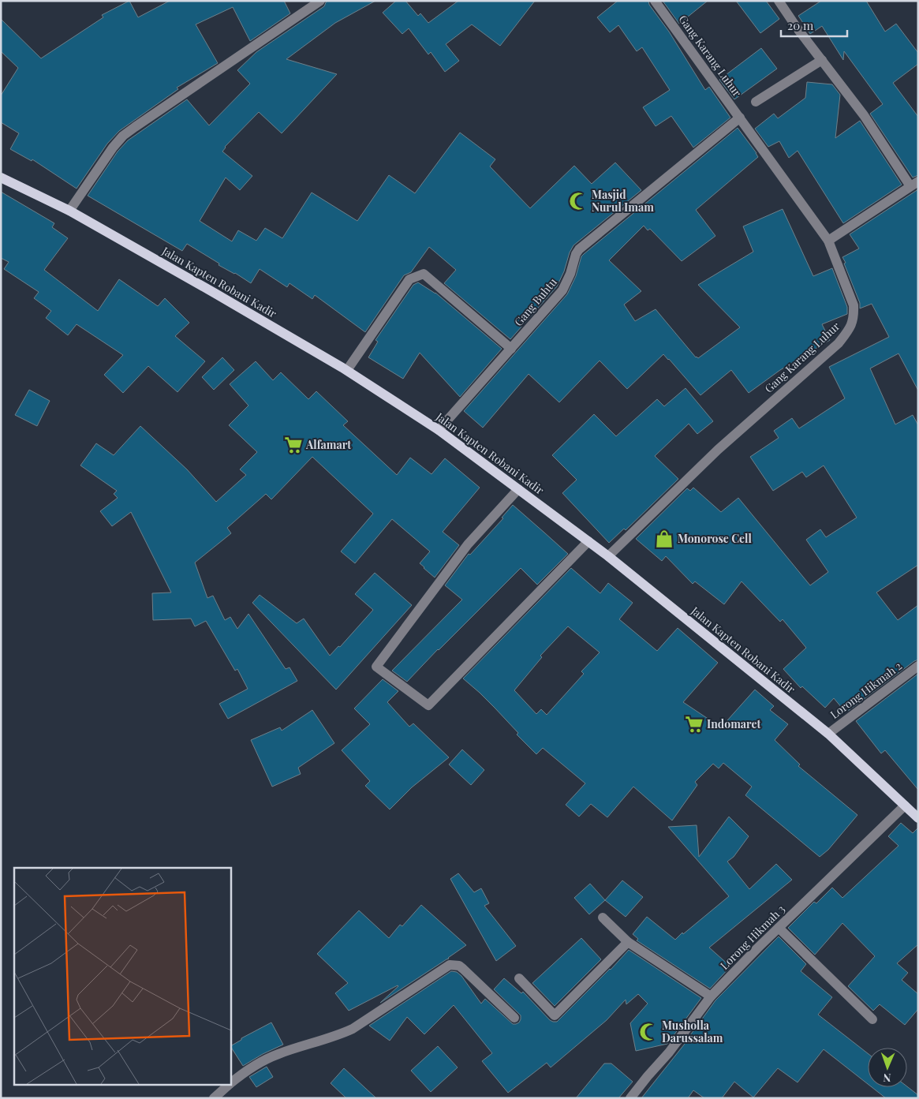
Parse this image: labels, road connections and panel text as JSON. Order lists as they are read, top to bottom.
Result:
{
  "streets": {
    "main road": ["Jalan Kapten Robani Kadir"],
    "street": [
      "Gang Karang Luhur",
      "Gang Buhtu",
      "Lorong Hikmah 2",
      "Lorong Hikmah 3"
    ]
  },
  "crossings": [
    ["Gang Karang Luhur", "Jalan Kapten Robani Kadir"],
    ["Gang Karang Luhur", "Gang Buhtu"],
    ["Jalan Kapten Robani Kadir", "Gang Buhtu"],
    ["Jalan Kapten Robani Kadir", "Lorong Hikmah 2"],
    ["Jalan Kapten Robani Kadir", "Lorong Hikmah 3"]
  ],
  "places": {
    "mosque": ["Masjid Nurul Imam", "Musholla Darussalam"],
    "supermarket": ["Alfamart", "Indomaret"],
    "shop": ["Monorose Cell"]
  },
  "scale_bar": "20 m",
  "north": "bottom"
}
